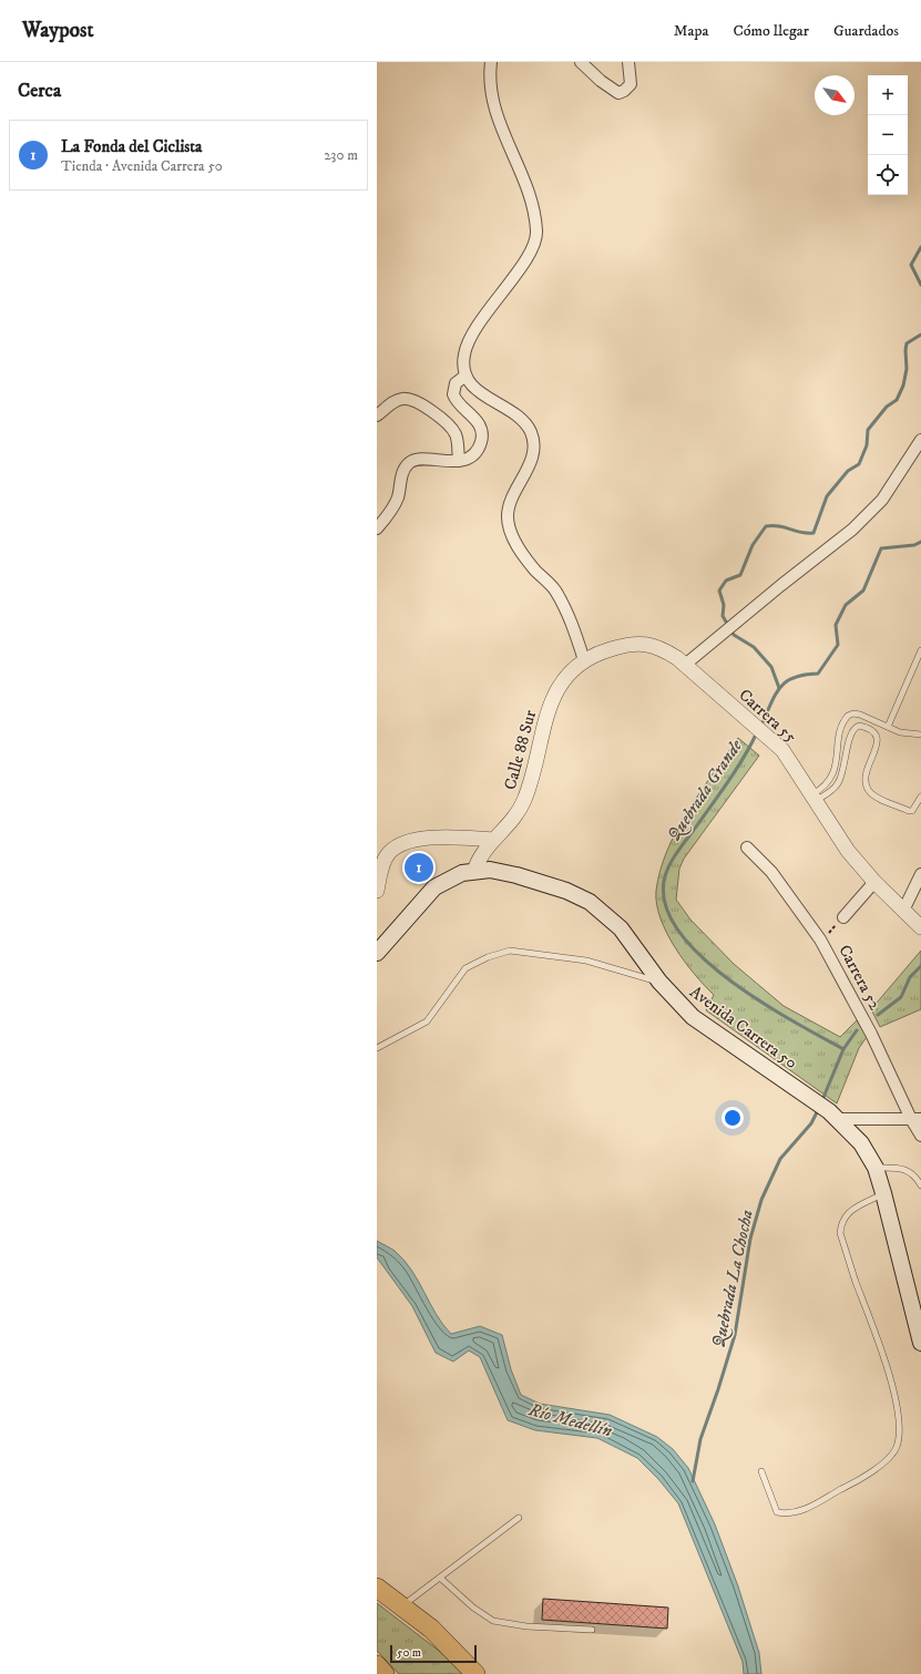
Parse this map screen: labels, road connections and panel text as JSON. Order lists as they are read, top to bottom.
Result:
{
  "streets": {
    "main road": ["Avenida Carrera 50"],
    "street": ["Carrera 55", "Calle 88 Sur", "Carrera 52"]
  },
  "crossings": [
    ["Carrera 55", "Calle 88 Sur"],
    ["Calle 88 Sur", "Avenida Carrera 50"]
  ],
  "water": ["Quebrada Grande", "Quebrada La Chocha", "Río Medellín"],
  "scale_bar": "50 m",
  "north": "bottom right",
  "page": {
    "header": "Waypost",
    "nav": ["Mapa", "Cómo llegar", "Guardados"],
    "heading": "Cerca",
    "map_buttons": ["+", "−"],
    "list": [
      {
        "mark": "1",
        "name": "La Fonda del Ciclista",
        "note": "Tienda · Avenida Carrera 50",
        "value": "230 m"
      }
    ],
    "pins": "1",
    "scale": "50 m"
  }
}
